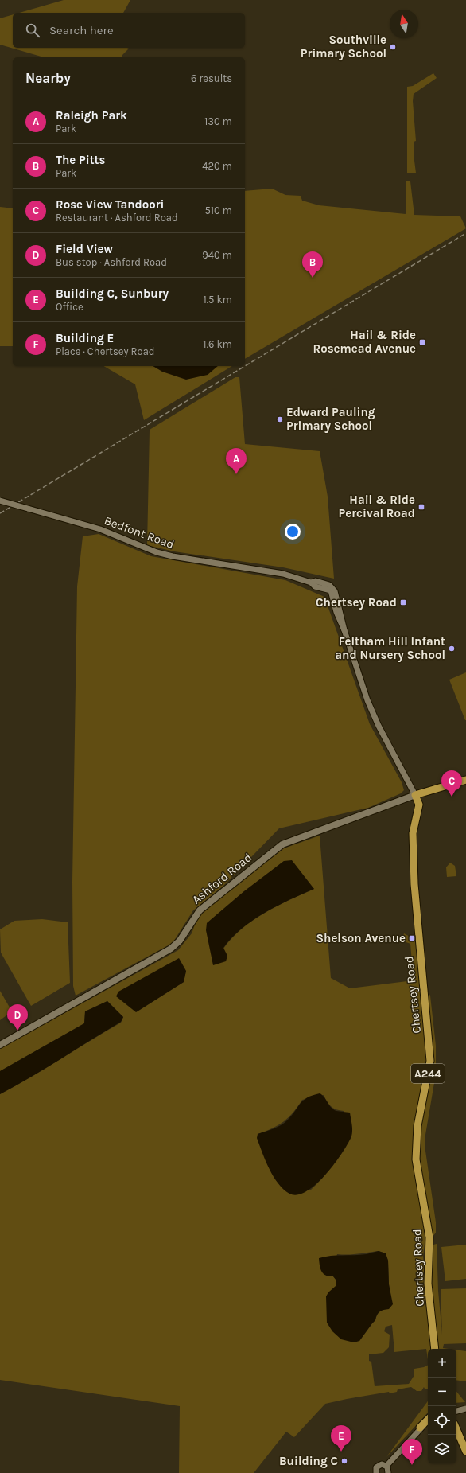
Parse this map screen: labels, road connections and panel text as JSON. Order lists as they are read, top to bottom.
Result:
{
  "streets": {
    "main road": ["Ashford Road", "Chertsey Road", "A244"],
    "street": ["Bedfont Road"]
  },
  "crossings": [
    ["Bedfont Road", "Chertsey Road"],
    ["Ashford Road", "Chertsey Road"]
  ],
  "places": {
    "other": [
      "Southville Primary School",
      "Edward Pauling Primary School",
      "Feltham Hill Infant and Nursery School",
      "Building C"
    ],
    "transit": [
      "Hail & Ride Rosemead Avenue",
      "Hail & Ride Percival Road",
      "Chertsey Road",
      "Shelson Avenue"
    ]
  },
  "north": "top",
  "page": {
    "search": "Search here",
    "heading": ["Nearby", "6 results"],
    "list": [
      {
        "mark": "A",
        "name": "Raleigh Park",
        "note": "Park",
        "value": "130 m"
      },
      {
        "mark": "B",
        "name": "The Pitts",
        "note": "Park",
        "value": "420 m"
      },
      {
        "mark": "C",
        "name": "Rose View Tandoori",
        "note": "Restaurant · Ashford Road",
        "value": "510 m"
      },
      {
        "mark": "D",
        "name": "Field View",
        "note": "Bus stop · Ashford Road",
        "value": "940 m"
      },
      {
        "mark": "E",
        "name": "Building C, Sunbury",
        "note": "Office",
        "value": "1.5 km"
      },
      {
        "mark": "F",
        "name": "Building E",
        "note": "Place · Chertsey Road",
        "value": "1.6 km"
      }
    ],
    "pins": [
      "B",
      "A",
      "C",
      "D",
      "E",
      "F"
    ],
    "map_buttons": ["+", "−"]
  }
}
